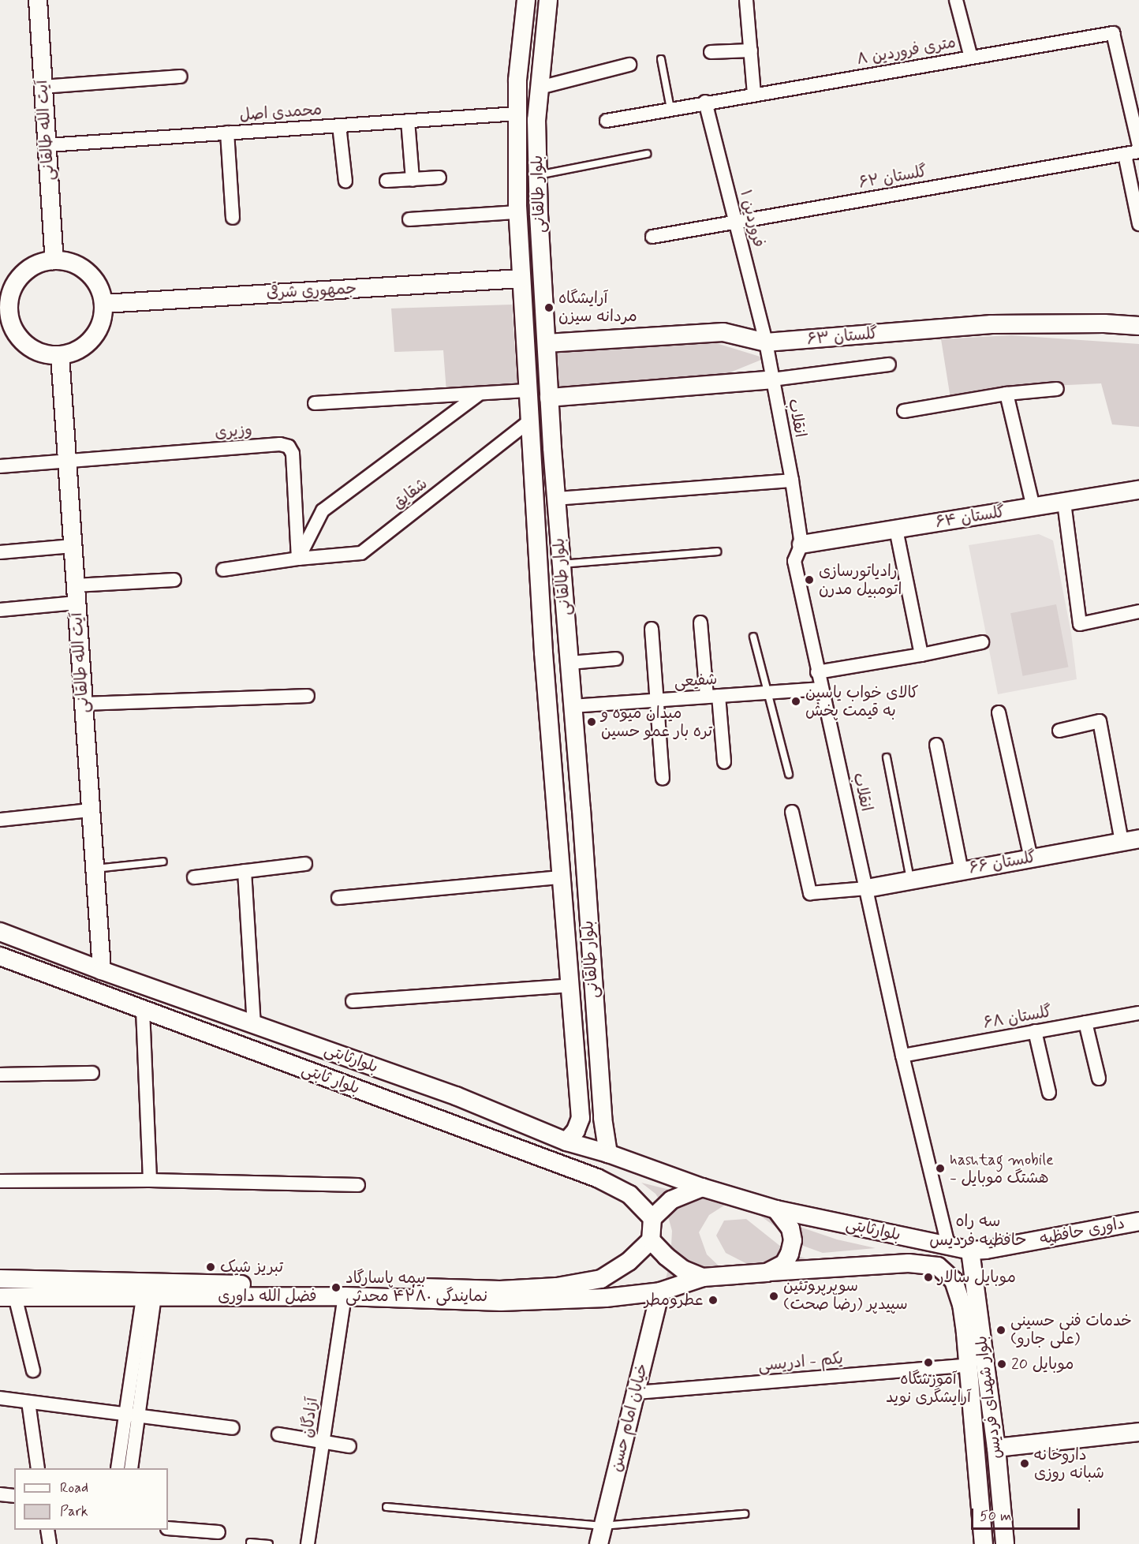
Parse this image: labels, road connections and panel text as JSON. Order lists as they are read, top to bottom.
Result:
{
  "streets": {
    "main road": [
      "آیت الله طالقانی",
      "بلوار طالقانی",
      "جمهوری شرقی",
      "گلستان ۶۳",
      "گلستان ۶۴",
      "گلستان ۶۶",
      "بلوارثابتی",
      "بلوار ثابتی",
      "داوری حافظیه",
      "فضل الله داوری",
      "بلوار شهدای فردیس",
      "خیابان امام حسن"
    ],
    "street": [
      "۸ متری فروردین",
      "محمدی اصل",
      "گلستان ۶۲",
      "فروردین ۱",
      "انقلاب",
      "وزیری",
      "شقایق",
      "شفیعی",
      "گلستان ۶۸",
      "یکم - ادریسی",
      "آزادگان"
    ]
  },
  "crossings": [
    ["۸ متری فروردین", "فروردین ۱"],
    ["محمدی اصل", "آیت الله طالقانی"],
    ["محمدی اصل", "بلوار طالقانی"],
    ["آیت الله طالقانی", "جمهوری شرقی"],
    ["آیت الله طالقانی", "وزیری"],
    ["آیت الله طالقانی", "بلوارثابتی"],
    ["گلستان ۶۲", "فروردین ۱"],
    ["بلوار طالقانی", "جمهوری شرقی"],
    ["بلوار طالقانی", "گلستان ۶۳"],
    ["بلوار طالقانی", "شقایق"],
    ["بلوار طالقانی", "شفیعی"],
    ["بلوار طالقانی", "بلوارثابتی"],
    ["فروردین ۱", "گلستان ۶۳"],
    ["فروردین ۱", "انقلاب"],
    ["گلستان ۶۳", "انقلاب"],
    ["انقلاب", "گلستان ۶۴"],
    ["انقلاب", "شفیعی"],
    ["انقلاب", "گلستان ۶۶"],
    ["انقلاب", "گلستان ۶۸"],
    ["انقلاب", "بلوارثابتی"],
    ["وزیری", "شقایق"],
    ["بلوارثابتی", "بلوار ثابتی"],
    ["بلوارثابتی", "داوری حافظیه"],
    ["بلوارثابتی", "فضل الله داوری"],
    ["بلوارثابتی", "بلوار شهدای فردیس"],
    ["بلوار ثابتی", "فضل الله داوری"],
    ["بلوار ثابتی", "بلوار شهدای فردیس"],
    ["داوری حافظیه", "بلوار شهدای فردیس"],
    ["فضل الله داوری", "بلوار شهدای فردیس"],
    ["فضل الله داوری", "آزادگان"],
    ["فضل الله داوری", "خیابان امام حسن"],
    ["یکم - ادریسی", "بلوار شهدای فردیس"],
    ["یکم - ادریسی", "خیابان امام حسن"]
  ],
  "districts": ["سه راه حافظیه فردیس"],
  "places": [
    "آرایشگاه مردانه سیزن",
    "رادیاتورسازی اتومبیل مدرن",
    "کالای خواب یاسین به قیمت پخش",
    "میدان میوه و تره بار عمو حسین",
    "hashtag mobile - هشتگ موبایل",
    "تبریز شیک",
    "موبایل سالار",
    "بیمه پاسارگاد نمایندگی ۴۲۸۰ محدثی",
    "سوپرپروتئین سپیدپر (رضا صحت)",
    "عطرومطر",
    "خدمات فنی حسینی (علی جارو)",
    "آموزشگاه آرایشگری نوید",
    "موبایل 20",
    "داروخانه شبانه روزی"
  ],
  "legend": ["Road", "Park"],
  "scale_bar": "50 m"
}
